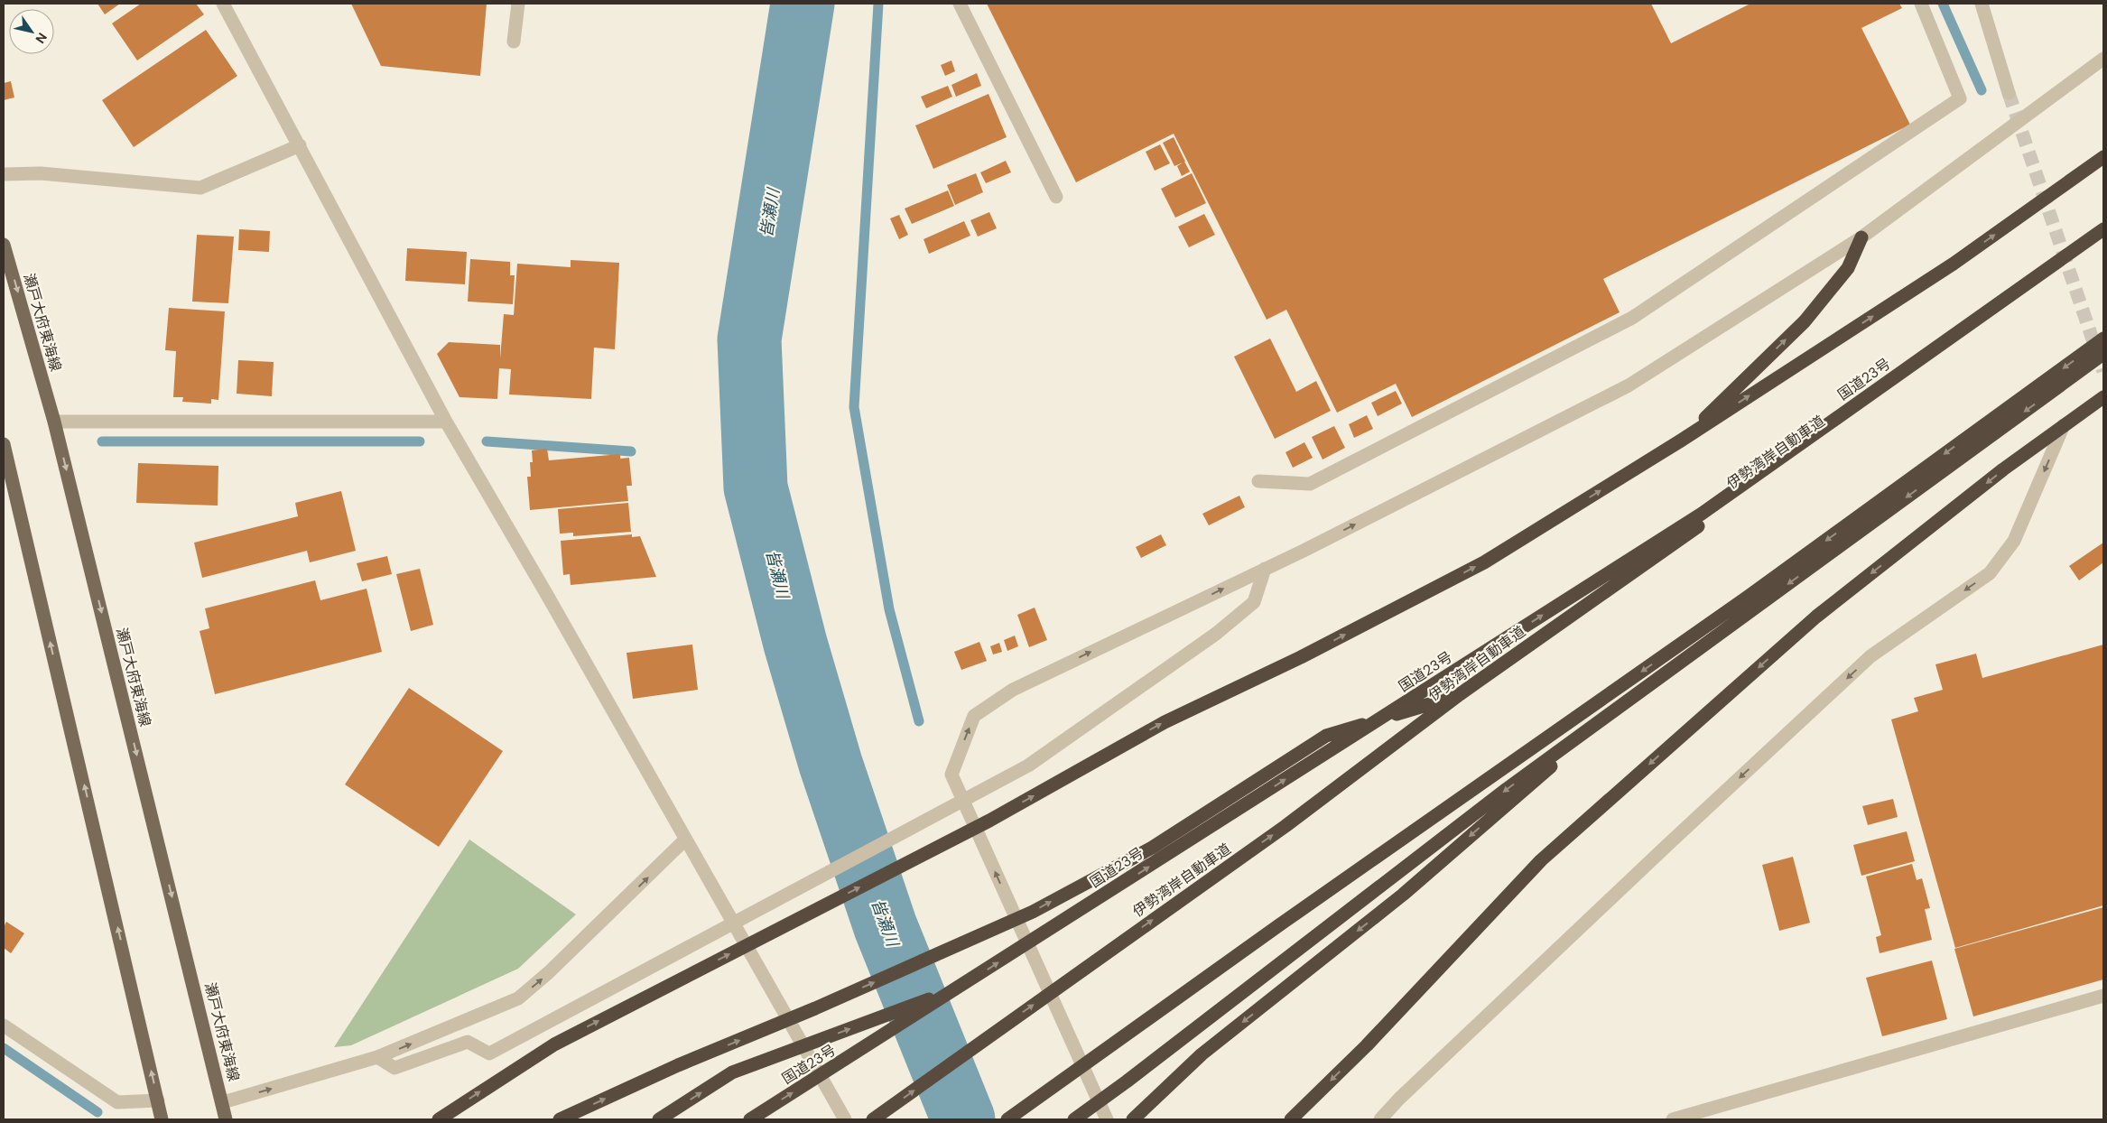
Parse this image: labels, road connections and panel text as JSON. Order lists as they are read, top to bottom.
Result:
{
  "streets": {
    "highway": ["国道23号", "伊勢湾岸自動車道"],
    "main road": ["瀬戸大府東海線"]
  },
  "water": ["皆瀬川"],
  "north": "bottom right"
}
